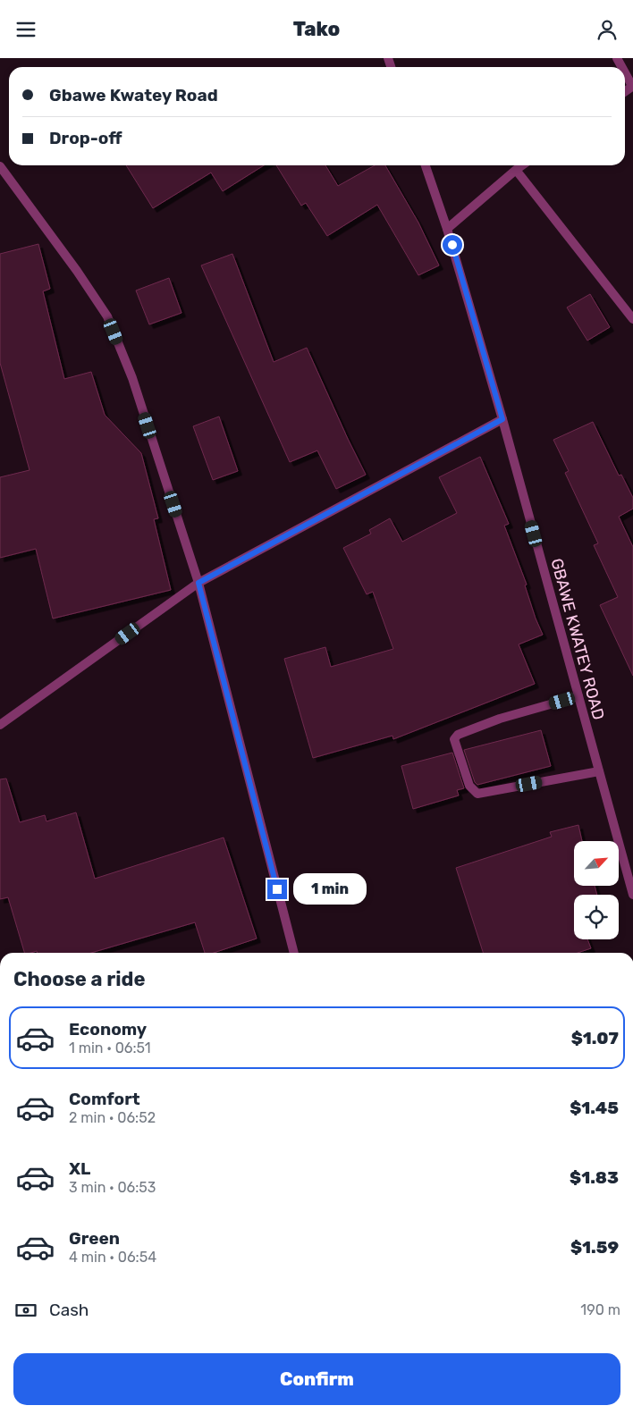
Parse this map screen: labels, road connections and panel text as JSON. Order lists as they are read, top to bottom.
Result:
{
  "streets": {
    "street": ["GBAWE KWATEY ROAD"]
  },
  "north": "top right",
  "page": {
    "header": "Tako",
    "banner": ["Gbawe Kwatey Road", "Drop-off"],
    "bubble": "1 min",
    "heading": "Choose a ride",
    "list": [
      {
        "name": "Economy",
        "note": "1 min · 06:51",
        "value": "$1.07"
      },
      {
        "name": "Comfort",
        "note": "2 min · 06:52",
        "value": "$1.45"
      },
      {
        "name": "XL",
        "note": "3 min · 06:53",
        "value": "$1.83"
      },
      {
        "name": "Green",
        "note": "4 min · 06:54",
        "value": "$1.59"
      }
    ],
    "pay": ["Cash", "190 m"],
    "buttons": "Confirm"
  }
}
